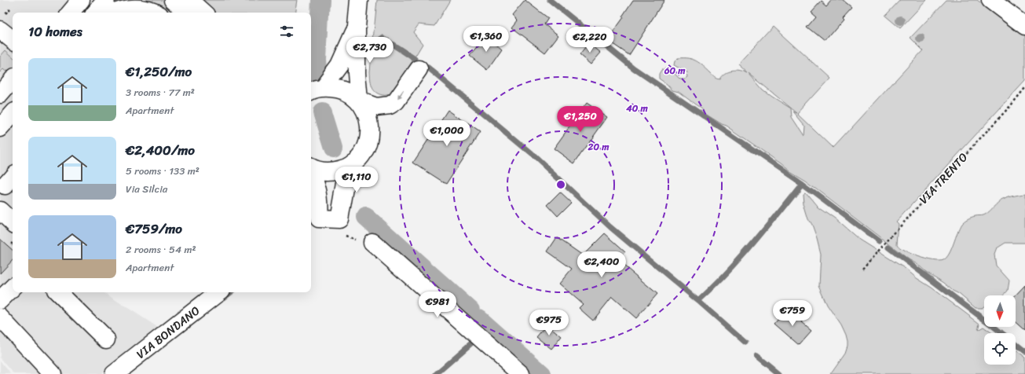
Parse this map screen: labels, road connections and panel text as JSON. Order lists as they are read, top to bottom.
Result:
{
  "streets": {
    "street": ["VIA BONDANO"],
    "path": ["VIA TRENTO"]
  },
  "north": "bottom",
  "page": {
    "heading": "10 homes",
    "price": [
      "€1,360",
      "€2,220",
      "€2,730",
      "€1,250",
      "€1,000",
      "€1,110",
      "€2,400",
      "€981",
      "€759",
      "€975"
    ],
    "list": [
      {
        "name": "€1,250/mo",
        "note": "3 rooms · 77 m² · Apartment"
      },
      {
        "name": "€2,400/mo",
        "note": "5 rooms · 133 m² · Via Silcia"
      },
      {
        "name": "€759/mo",
        "note": "2 rooms · 54 m² · Apartment"
      }
    ]
  },
  "rings": ["60 m", "40 m", "20 m"]
}
